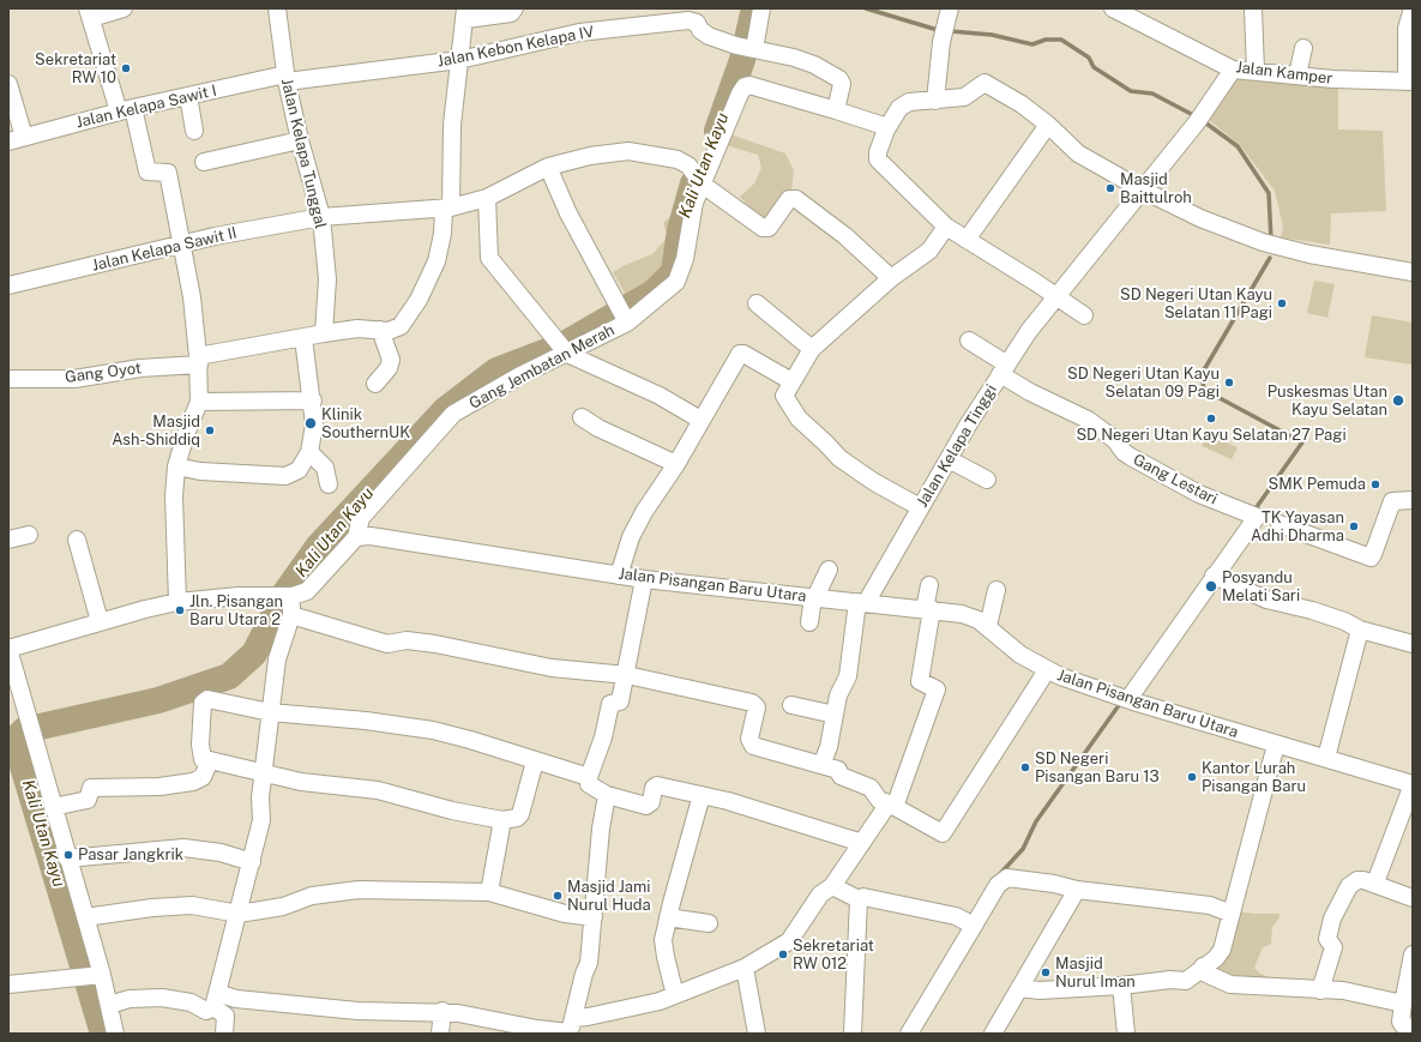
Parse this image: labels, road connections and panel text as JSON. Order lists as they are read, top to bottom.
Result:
{
  "streets": {
    "street": [
      "Jalan Kebon Kelapa IV",
      "Jalan Kamper",
      "Jalan Kelapa Sawit I",
      "Jalan Kelapa Tunggal",
      "Jalan Kelapa Sawit II",
      "Gang Jembatan Merah",
      "Gang Oyot",
      "Jalan Kelapa Tinggi",
      "Gang Lestari",
      "Jalan Pisangan Baru Utara"
    ]
  },
  "crossings": [
    ["Jalan Kebon Kelapa IV", "Jalan Kelapa Sawit I"],
    ["Jalan Kebon Kelapa IV", "Jalan Kelapa Tunggal"],
    ["Jalan Kebon Kelapa IV", "Gang Jembatan Merah"],
    ["Jalan Kamper", "Jalan Kelapa Tinggi"],
    ["Jalan Kelapa Sawit I", "Jalan Kelapa Tunggal"],
    ["Jalan Kelapa Tunggal", "Jalan Kelapa Sawit II"],
    ["Jalan Kelapa Sawit II", "Gang Jembatan Merah"],
    ["Gang Jembatan Merah", "Jalan Pisangan Baru Utara"],
    ["Jalan Kelapa Tinggi", "Gang Lestari"],
    ["Jalan Kelapa Tinggi", "Jalan Pisangan Baru Utara"]
  ],
  "water": ["Kali Utan Kayu"],
  "places": [
    "Sekretariat RW 10",
    "Masjid Baittulroh",
    "SD Negeri Utan Kayu Selatan 11 Pagi",
    "SD Negeri Utan Kayu Selatan 09 Pagi",
    "Puskesmas Utan Kayu Selatan",
    "SD Negeri Utan Kayu Selatan 27 Pagi",
    "Klinik SouthernUK",
    "Masjid Ash-Shiddiq",
    "SMK Pemuda",
    "TK Yayasan Adhi Dharma",
    "Posyandu Melati Sari",
    "Jln. Pisangan Baru Utara 2",
    "SD Negeri Pisangan Baru 13",
    "Kantor Lurah Pisangan Baru",
    "Pasar Jangkrik",
    "Masjid Jami Nurul Huda",
    "Sekretariat RW 012",
    "Masjid Nurul Iman"
  ]
}
